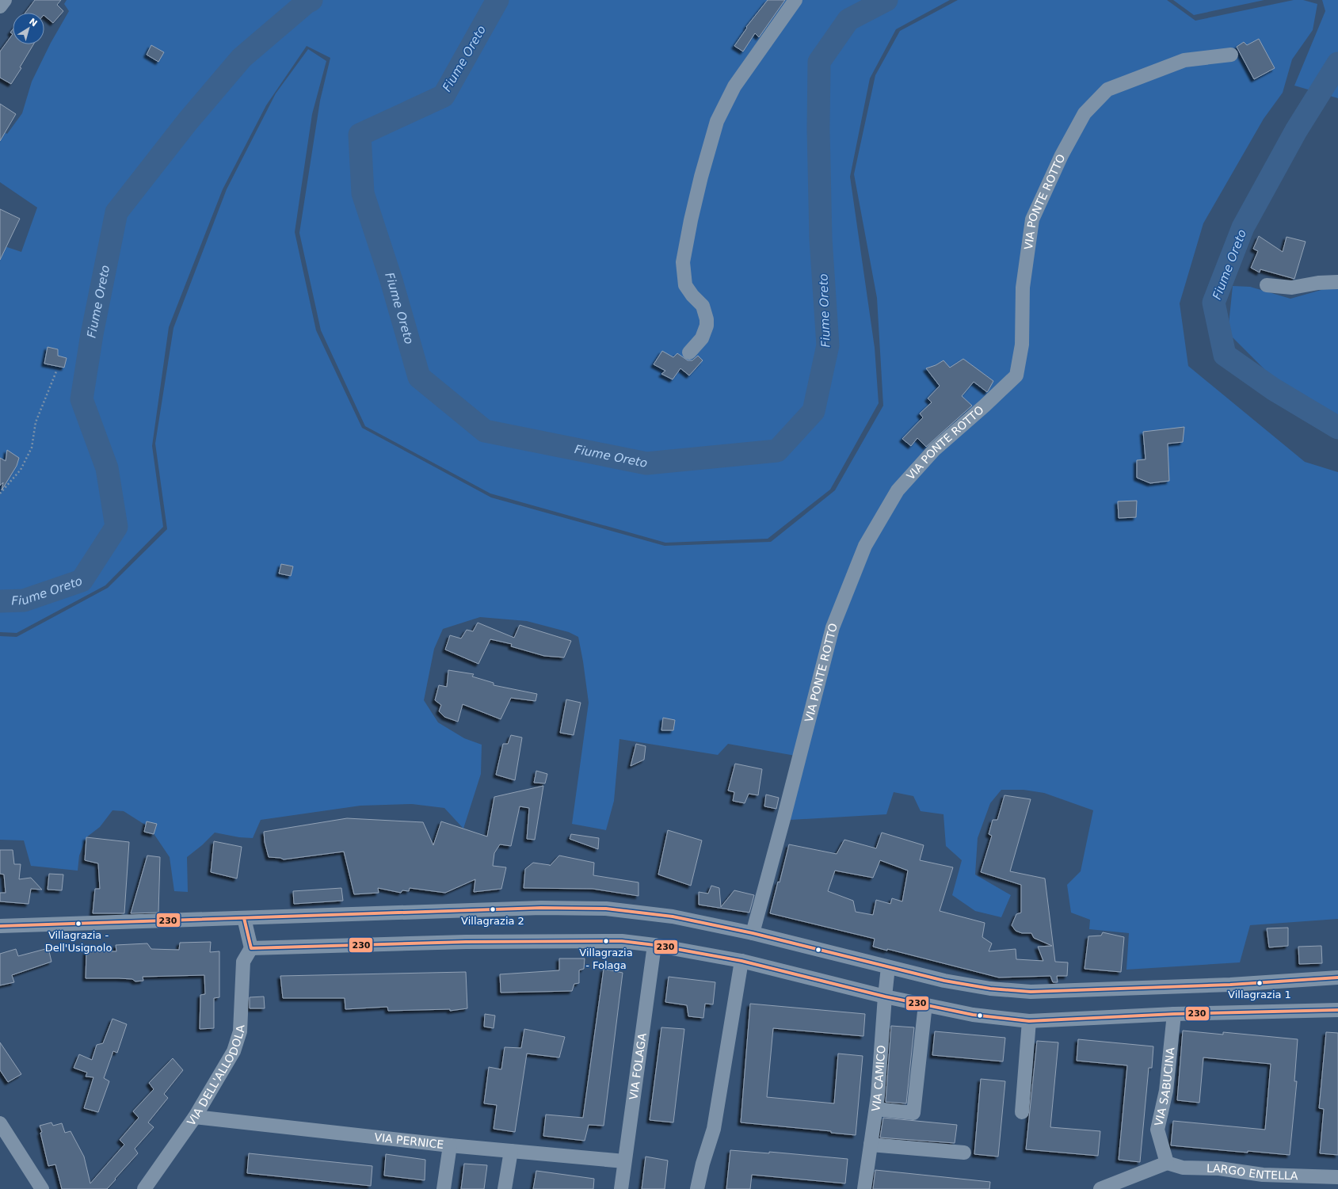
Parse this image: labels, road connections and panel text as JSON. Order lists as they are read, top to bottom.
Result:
{
  "streets": {
    "street": [
      "VIA PONTE ROTTO",
      "VIA FOLAGA",
      "VIA DELL'ALLODOLA",
      "VIA CAMICO",
      "VIA SABUCINA",
      "VIA PERNICE",
      "LARGO ENTELLA"
    ]
  },
  "crossings": [
    ["VIA FOLAGA", "VIA PERNICE"],
    ["VIA DELL'ALLODOLA", "VIA PERNICE"],
    ["VIA SABUCINA", "LARGO ENTELLA"]
  ],
  "water": ["Fiume Oreto"],
  "places": [
    "Villagrazia 2",
    "Villagrazia - Dell'Usignolo",
    "Villagrazia - Folaga",
    "Villagrazia 1"
  ],
  "lines": ["transit line 230"],
  "north": "top right"
}
